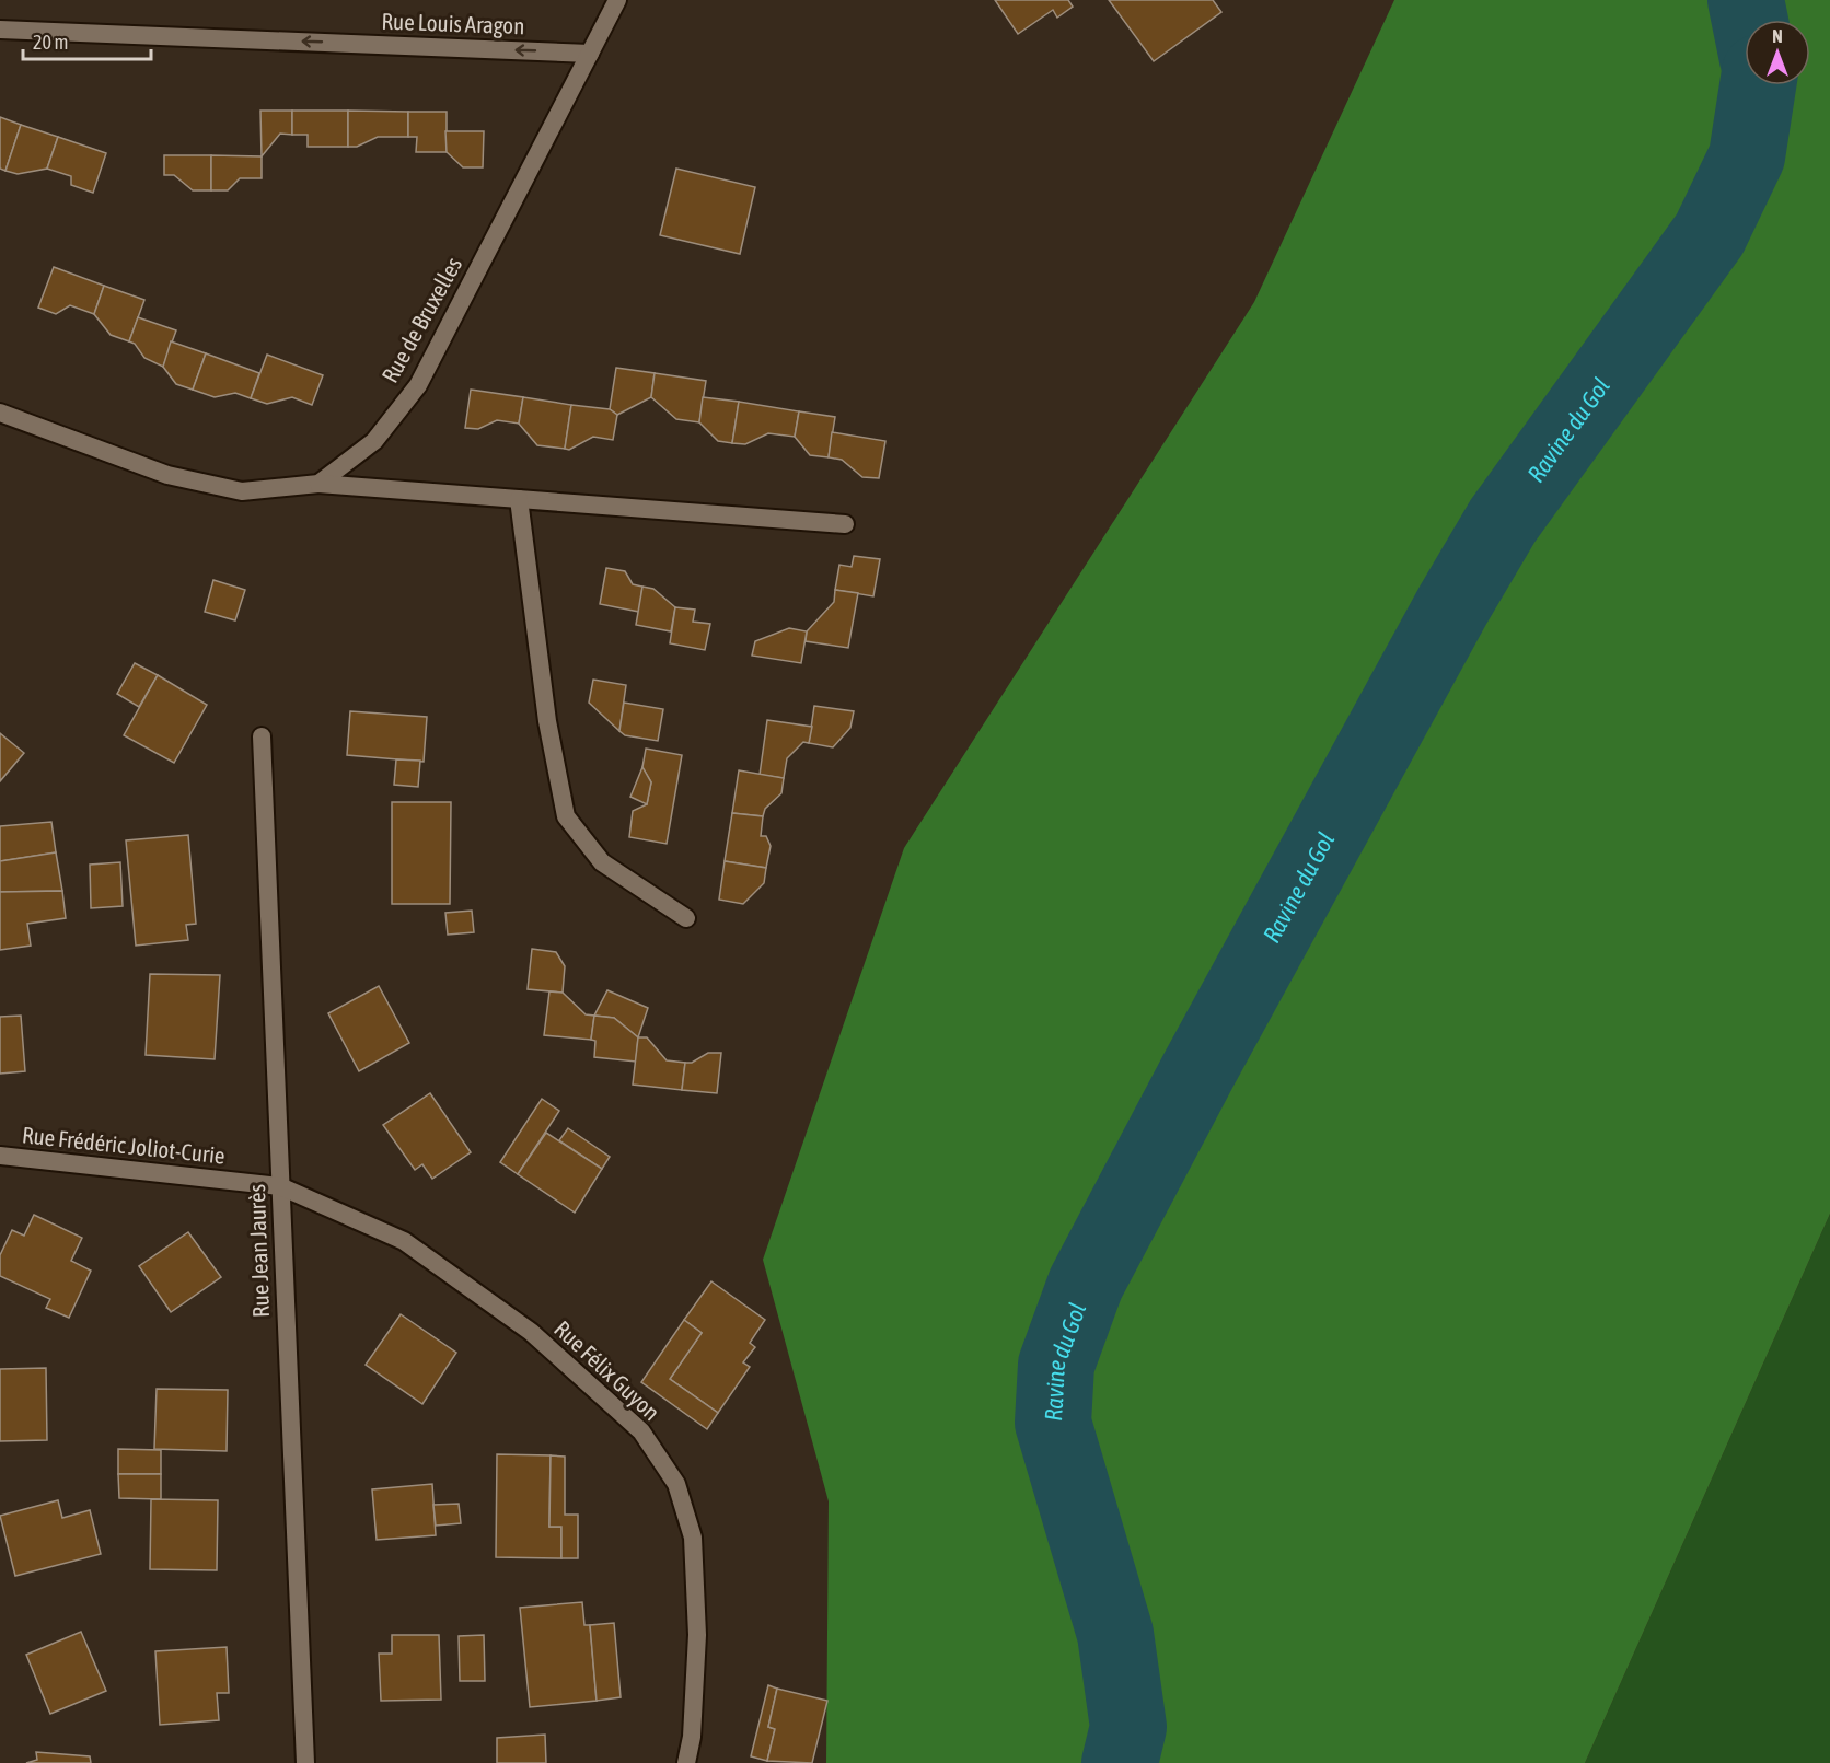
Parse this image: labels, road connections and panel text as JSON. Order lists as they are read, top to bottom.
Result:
{
  "streets": {
    "street": [
      "Rue Louis Aragon",
      "Rue de Bruxelles",
      "Rue Frédéric Joliot-Curie",
      "Rue Jean Jaurès",
      "Rue Félix Guyon"
    ]
  },
  "crossings": [
    ["Rue Louis Aragon", "Rue de Bruxelles"],
    ["Rue Frédéric Joliot-Curie", "Rue Jean Jaurès"],
    ["Rue Frédéric Joliot-Curie", "Rue Félix Guyon"],
    ["Rue Jean Jaurès", "Rue Félix Guyon"]
  ],
  "one_way": ["Rue Louis Aragon"],
  "water": ["Ravine du Gol"],
  "scale_bar": "20 m",
  "north": "top"
}
